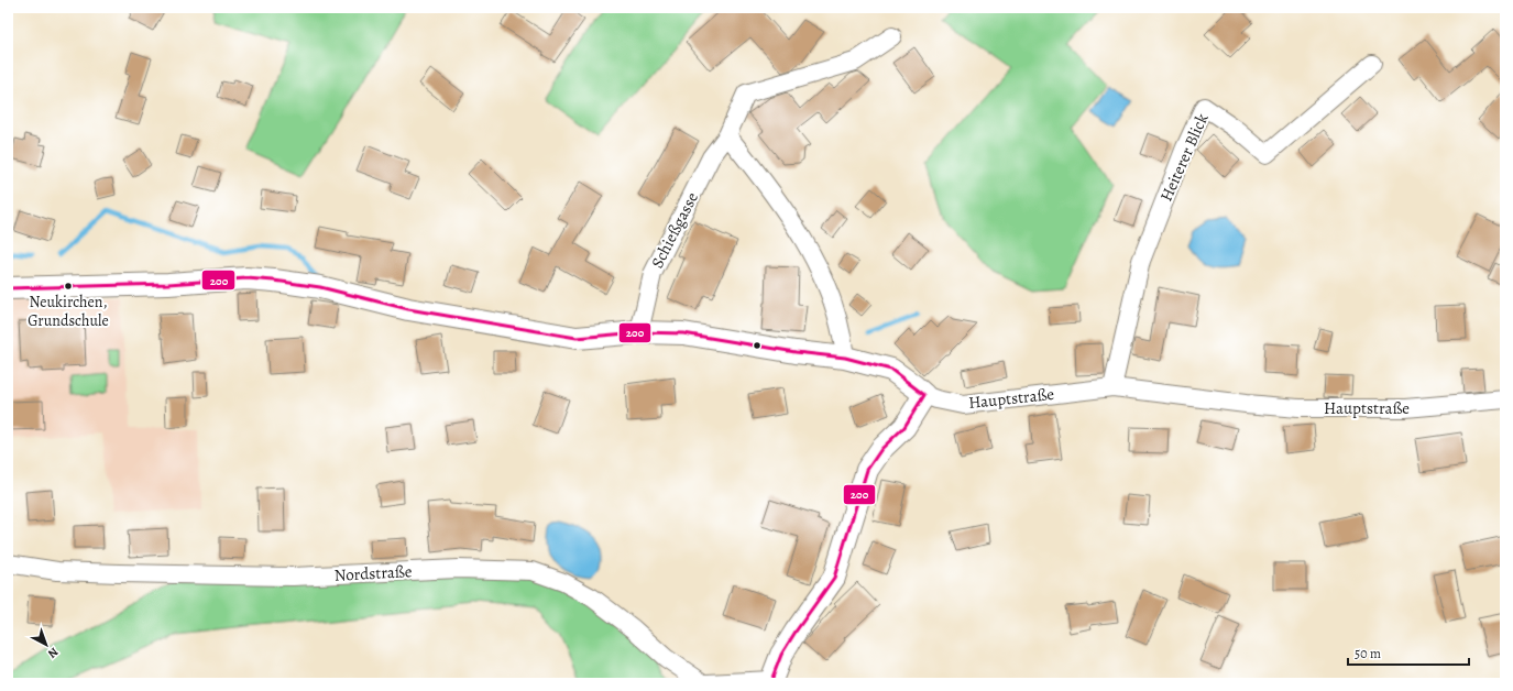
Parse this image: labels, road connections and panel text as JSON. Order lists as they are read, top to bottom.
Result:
{
  "streets": {
    "street": [
      "Heiterer Blick",
      "Schießgasse",
      "Hauptstraße",
      "Nordstraße"
    ]
  },
  "crossings": [
    ["Heiterer Blick", "Hauptstraße"],
    ["Schießgasse", "Hauptstraße"]
  ],
  "places": ["Neukirchen, Grundschule"],
  "lines": ["transit line 200"],
  "scale_bar": "50 m",
  "north": "bottom right"
}
